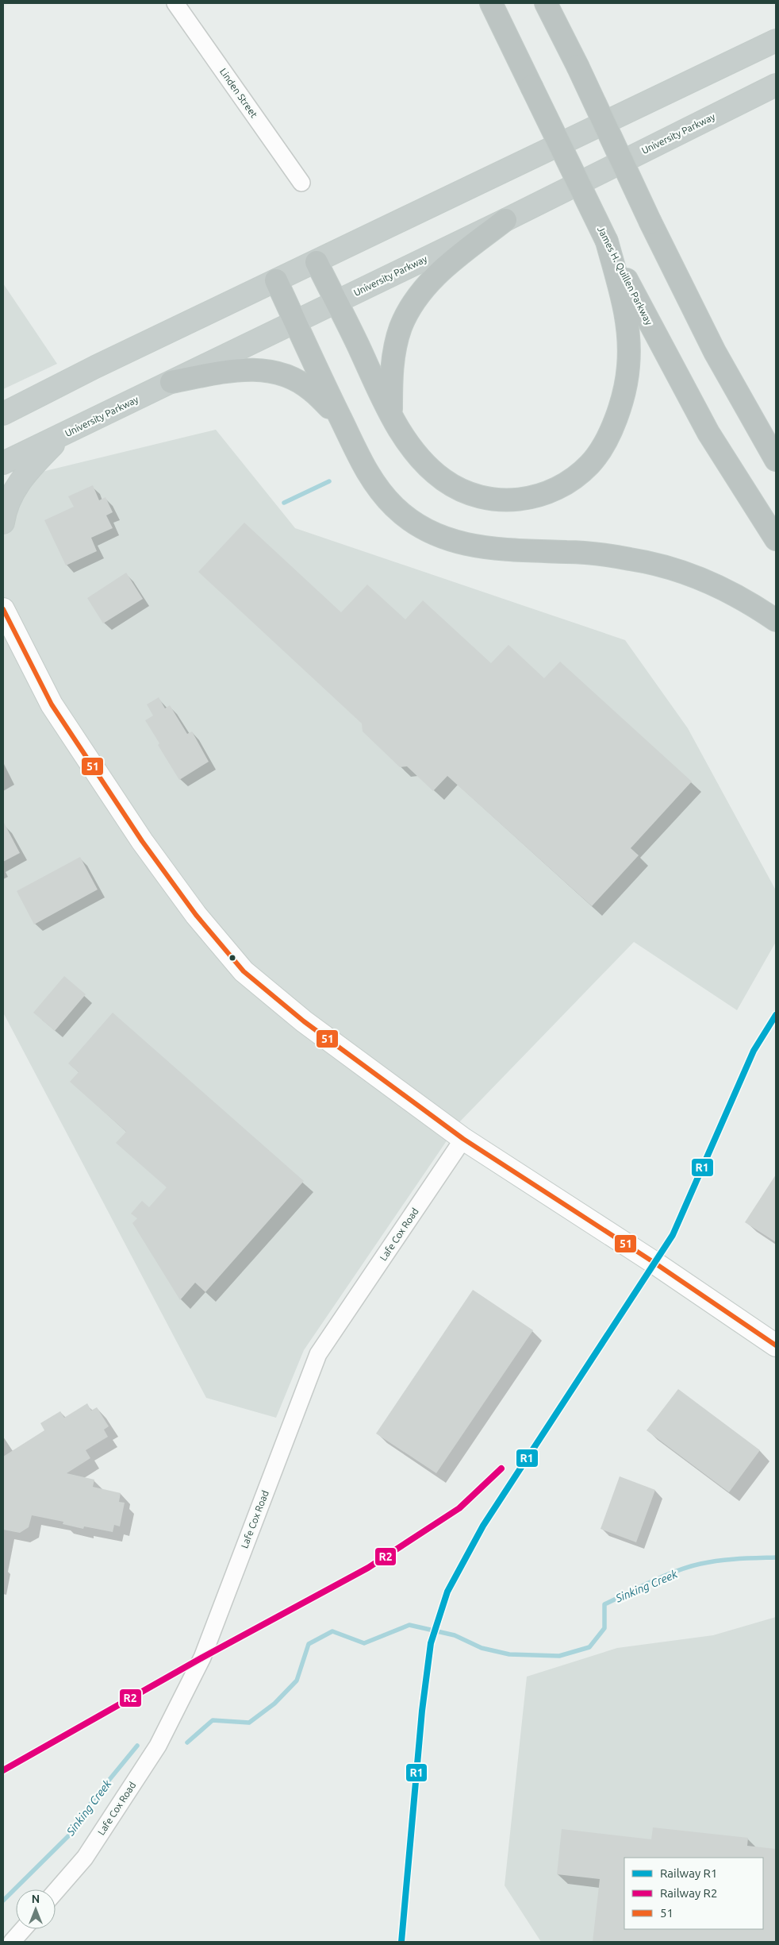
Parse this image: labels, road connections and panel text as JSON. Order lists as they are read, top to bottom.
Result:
{
  "streets": {
    "highway": ["University Parkway", "James H. Quillen Parkway"],
    "street": ["Linden Street", "Lafe Cox Road"]
  },
  "water": ["Sinking Creek"],
  "lines": ["transit line 51", "rail line R1", "rail line R2"],
  "legend": ["Railway R1", "Railway R2", "51"],
  "north": "top"
}
